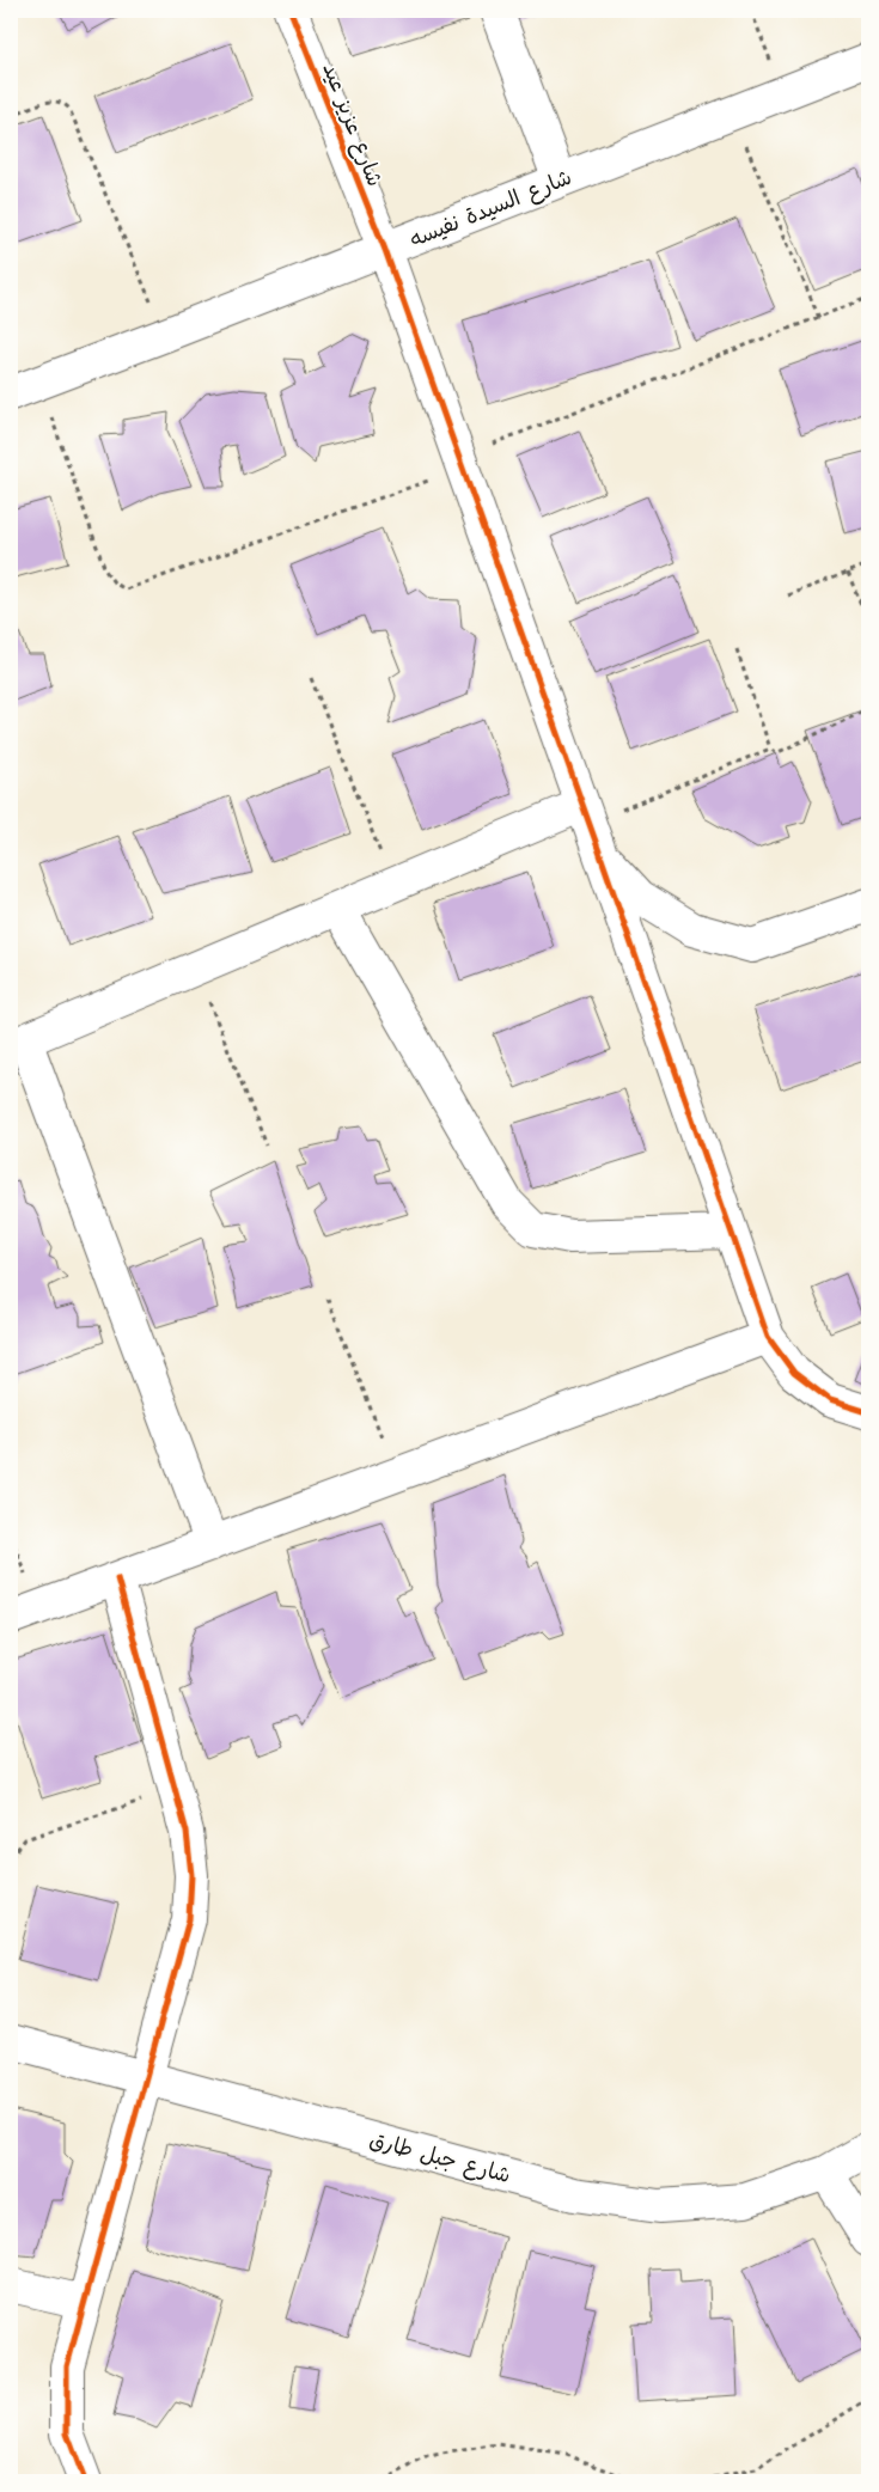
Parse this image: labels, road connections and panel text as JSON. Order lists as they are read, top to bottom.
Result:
{
  "streets": {
    "street": ["شارع عزيز عيد", "شارع السيدة نفيسه", "شارع جبل طارق"]
  },
  "crossings": [
    ["شارع عزيز عيد", "شارع السيدة نفيسه"]
  ]
}
